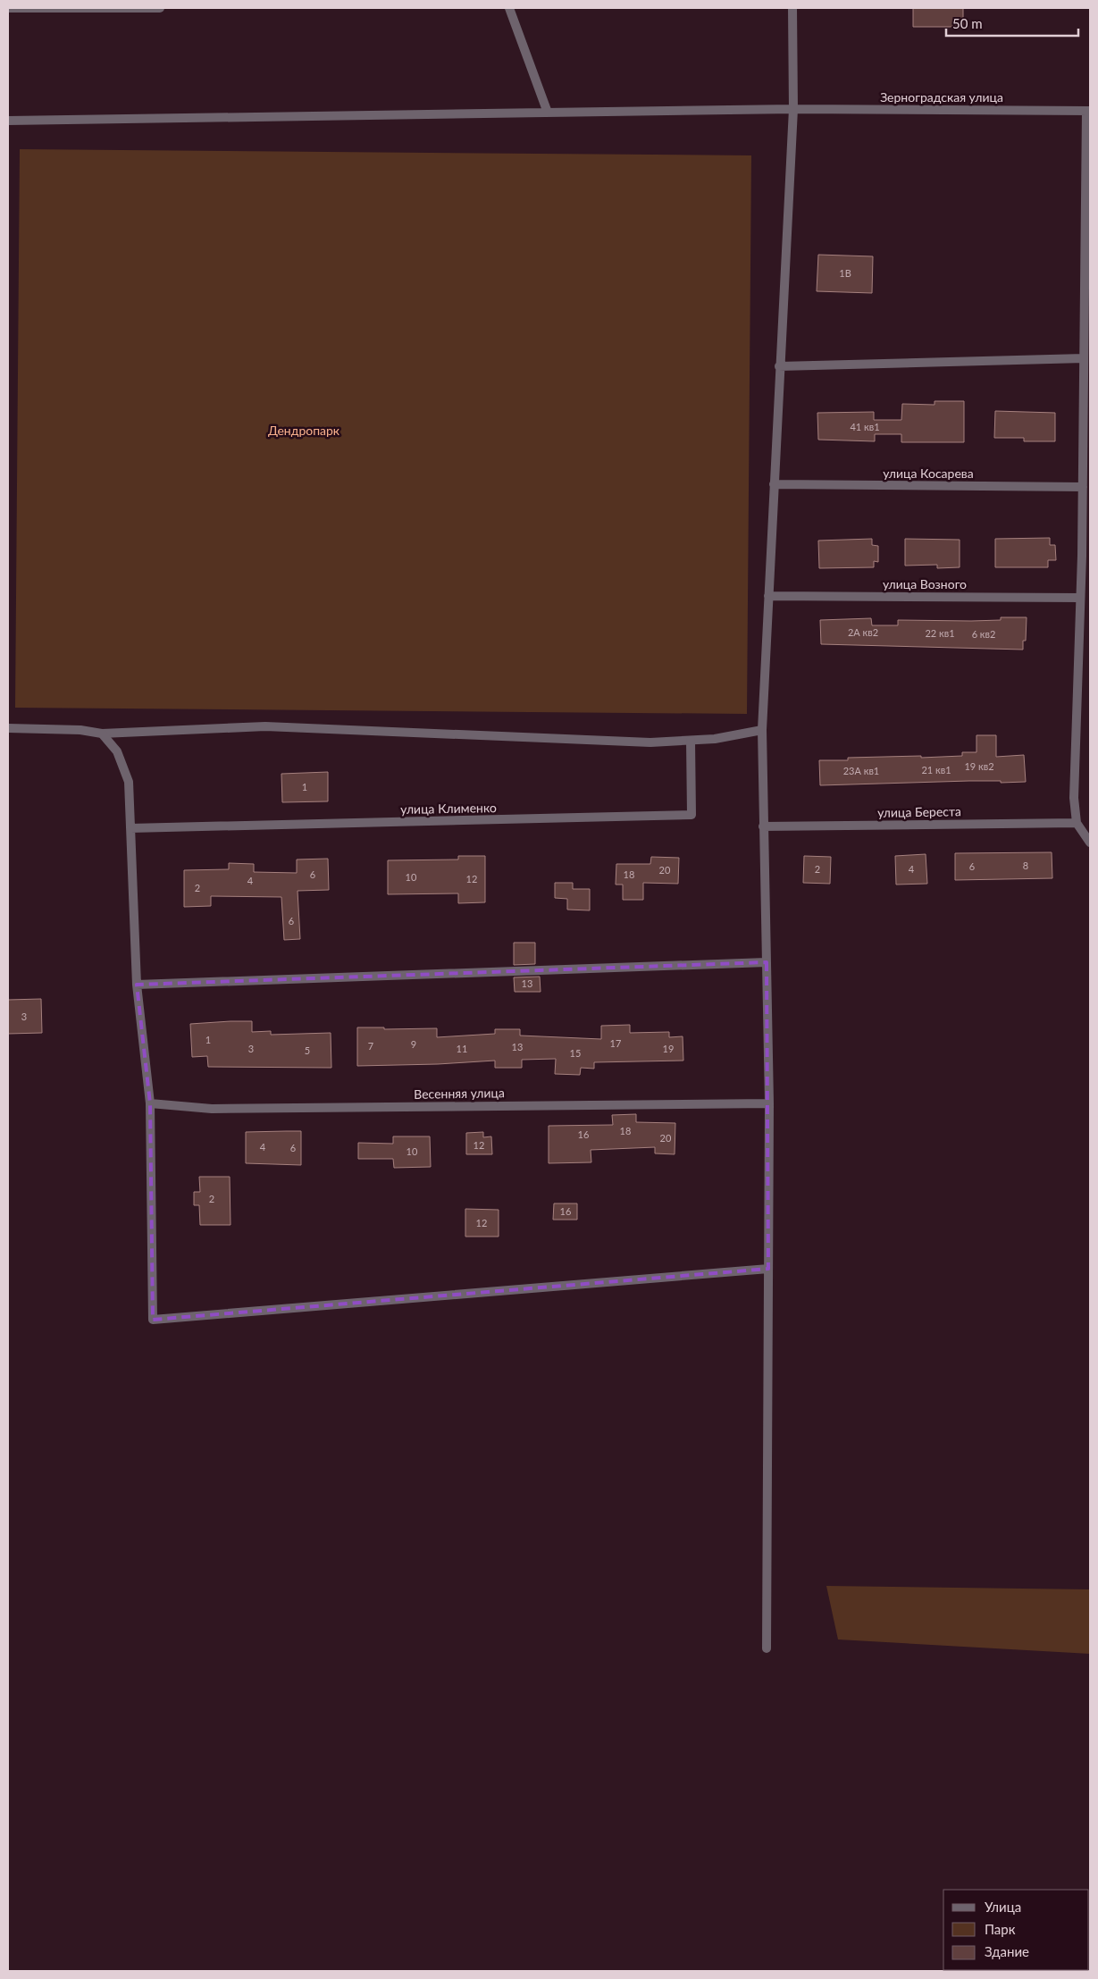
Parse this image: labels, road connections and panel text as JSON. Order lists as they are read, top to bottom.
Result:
{
  "streets": {
    "street": [
      "Зерноградская улица",
      "улица Косарева",
      "улица Возного",
      "улица Клименко",
      "улица Береста",
      "Весенняя улица"
    ]
  },
  "parks": ["Дендропарк"],
  "house_numbers": [
    "1В",
    "41 кв1",
    "2А кв2",
    "22 кв1",
    "6 кв2",
    "19 кв2",
    "21 кв1",
    "23А кв1",
    "1",
    "8",
    "6",
    "2",
    "4",
    "20",
    "6",
    "18",
    "10",
    "12",
    "4",
    "2",
    "6",
    "13",
    "3",
    "1",
    "17",
    "9",
    "7",
    "13",
    "3",
    "11",
    "19",
    "5",
    "15",
    "18",
    "16",
    "20",
    "12",
    "4",
    "6",
    "10",
    "2",
    "16",
    "12"
  ],
  "legend": ["Улица", "Парк", "Здание"],
  "scale_bar": "50 m"
}
